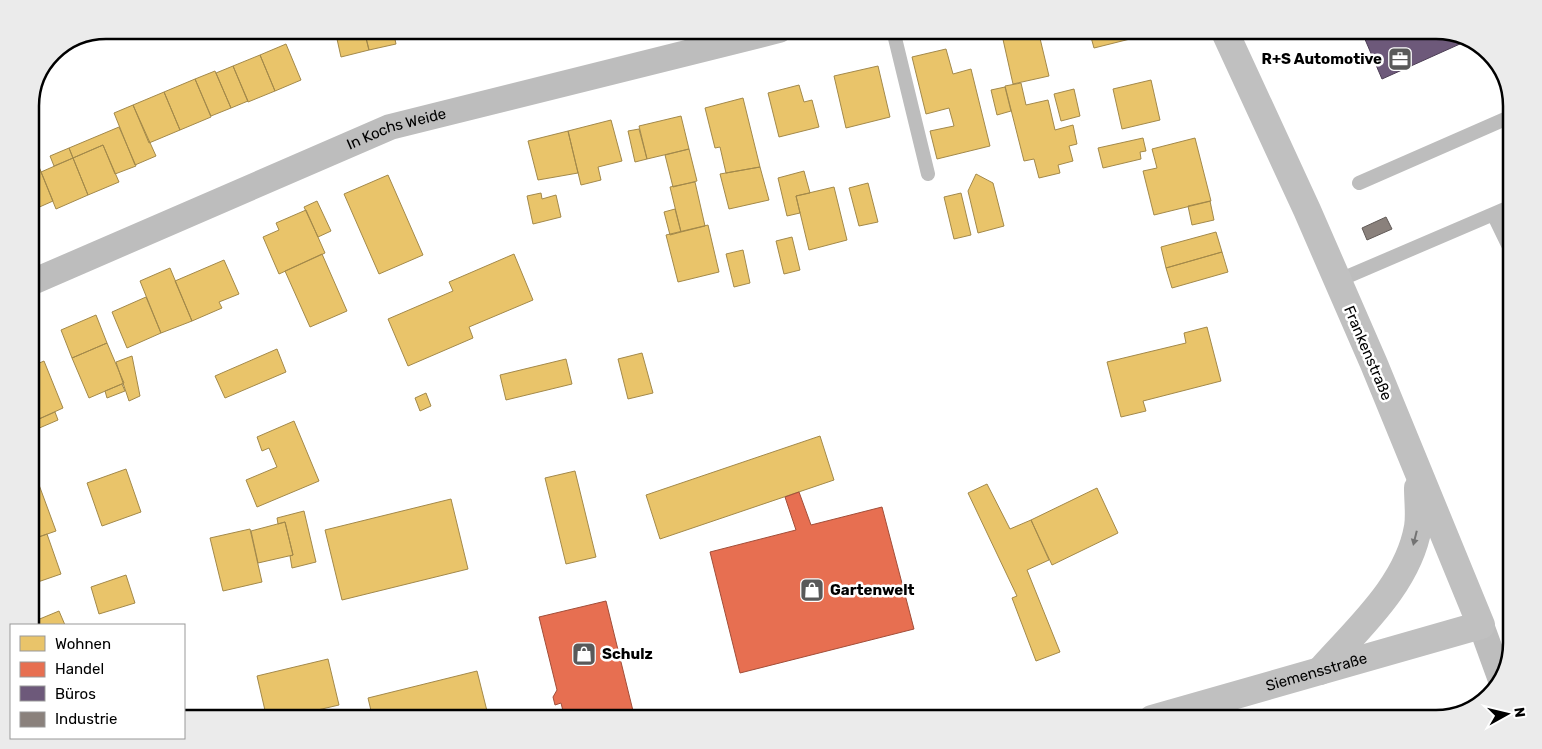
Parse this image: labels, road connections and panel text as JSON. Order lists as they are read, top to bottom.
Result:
{
  "streets": {
    "street": ["In Kochs Weide", "Frankenstraße", "Siemensstraße"]
  },
  "crossings": [
    ["Frankenstraße", "Siemensstraße"]
  ],
  "places": {
    "office": ["R+S Automotive"],
    "shop": ["Gartenwelt", "Schulz"]
  },
  "legend": [
    "Wohnen",
    "Handel",
    "Büros",
    "Industrie"
  ],
  "north": "right"
}
